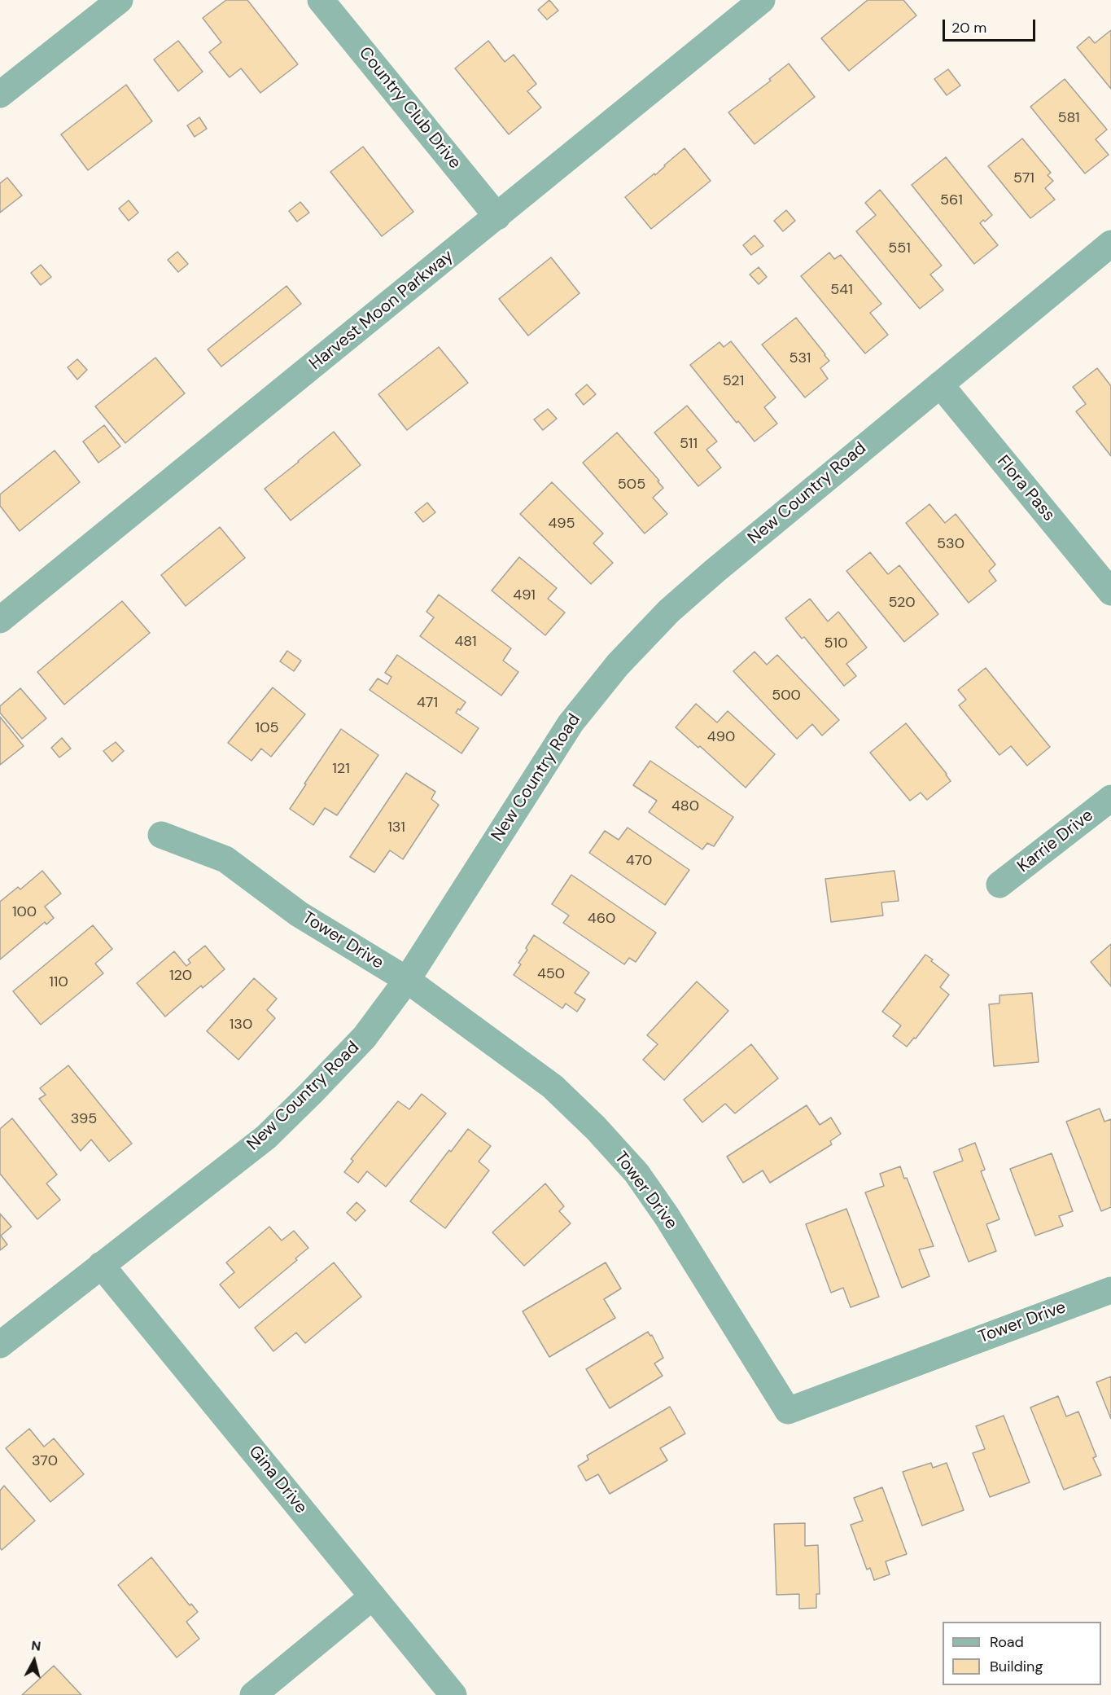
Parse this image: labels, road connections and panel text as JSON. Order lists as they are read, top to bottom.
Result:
{
  "streets": {
    "street": [
      "Country Club Drive",
      "Harvest Moon Parkway",
      "Flora Pass",
      "New Country Road",
      "Karrie Drive",
      "Tower Drive",
      "Gina Drive"
    ]
  },
  "crossings": [
    ["Country Club Drive", "Harvest Moon Parkway"],
    ["Flora Pass", "New Country Road"],
    ["New Country Road", "Tower Drive"],
    ["New Country Road", "Gina Drive"]
  ],
  "house_numbers": [
    "581",
    "571",
    "561",
    "551",
    "541",
    "531",
    "521",
    "511",
    "505",
    "495",
    "530",
    "491",
    "520",
    "481",
    "510",
    "500",
    "471",
    "105",
    "490",
    "121",
    "480",
    "131",
    "470",
    "100",
    "460",
    "450",
    "120",
    "110",
    "130",
    "395",
    "370"
  ],
  "legend": ["Road", "Building"],
  "scale_bar": "20 m",
  "north": "top"
}
